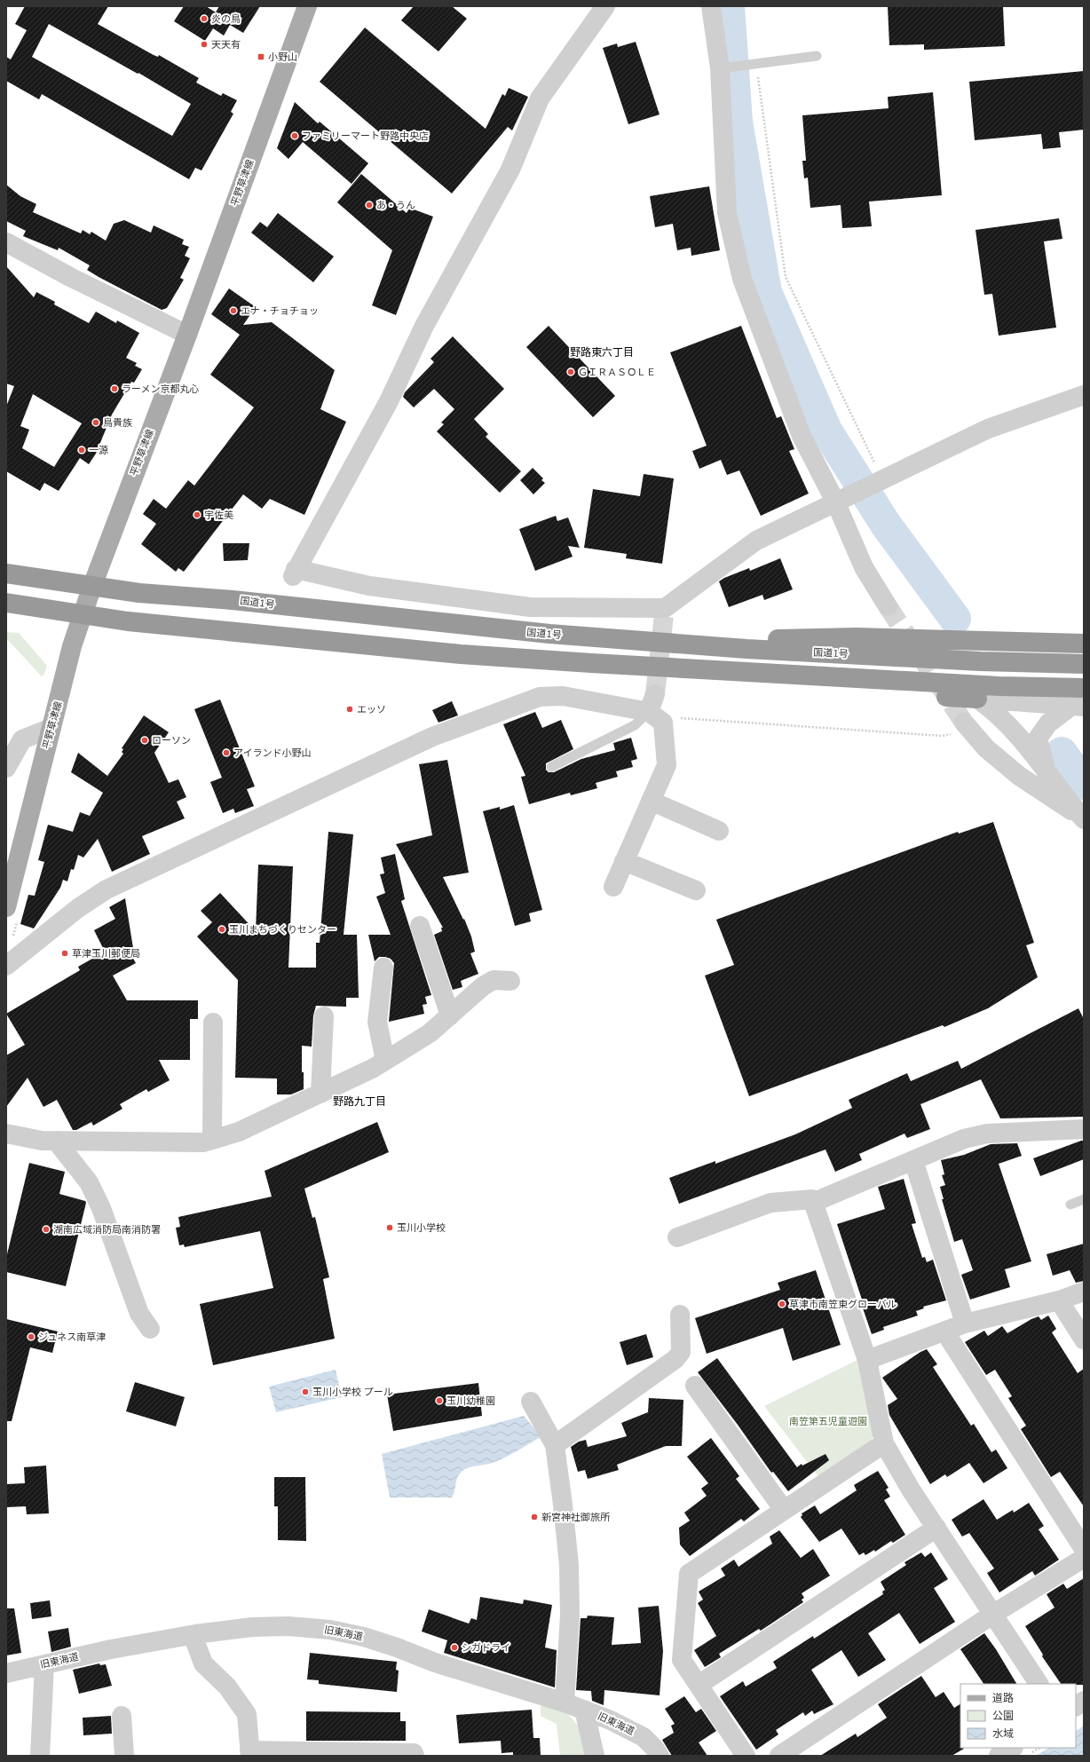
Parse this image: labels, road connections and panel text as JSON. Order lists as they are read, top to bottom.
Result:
{
  "streets": {
    "highway": ["国道1号"],
    "main road": ["平野草津線"],
    "street": ["旧東海道"]
  },
  "crossings": [
    ["平野草津線", "国道1号"]
  ],
  "districts": ["野路東六丁目", "野路九丁目"],
  "parks": ["南笠第五児童遊園"],
  "places": {
    "other": [
      "炎の鳥",
      "天天有",
      "ファミリーマート野路中央店",
      "あ・うん",
      "エナ・チョチョッ",
      "ＧＩＲＡＳＯＬＥ",
      "ラーメン京都丸心",
      "鳥貴族",
      "一源",
      "宇佐美",
      "エッソ",
      "ローソン",
      "アイランド小野山",
      "玉川まちづくりセンター",
      "草津玉川郵便局",
      "玉川小学校",
      "湖南広域消防局南消防署",
      "草津市南笠東グローバル",
      "ジュネス南草津",
      "玉川小学校 プール",
      "玉川幼稚園",
      "新宮神社御旅所",
      "シガドライ"
    ],
    "transit": ["小野山"]
  },
  "legend": ["道路", "公園", "水域"]
}
